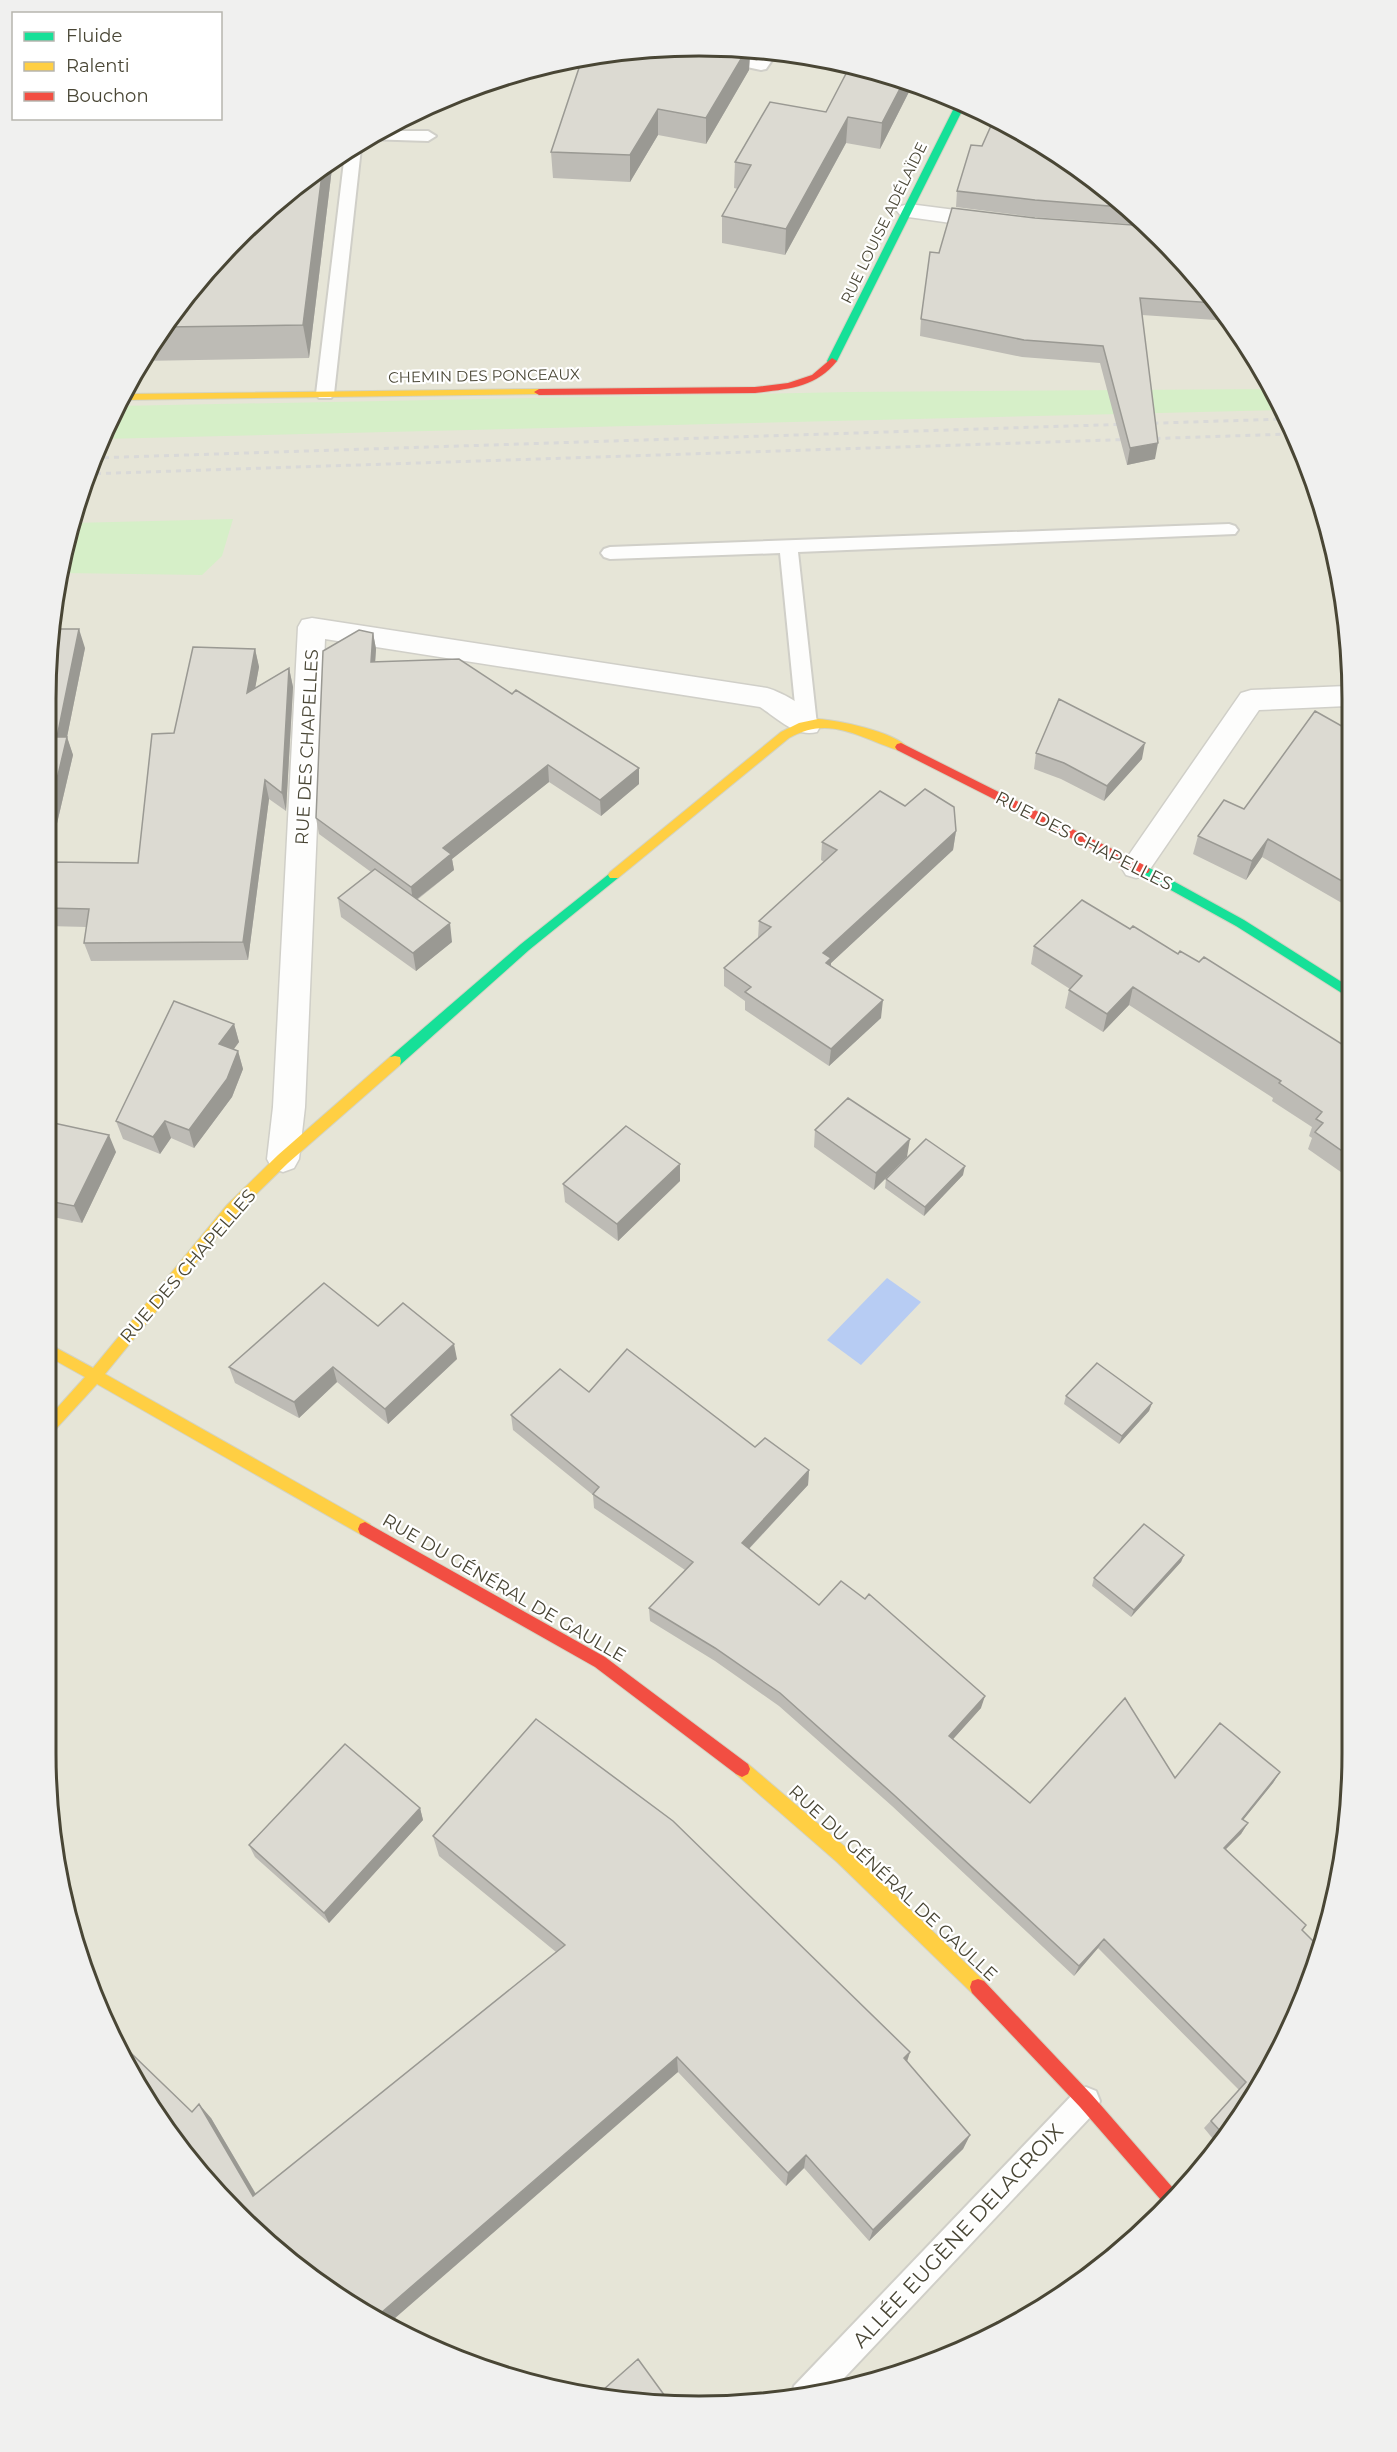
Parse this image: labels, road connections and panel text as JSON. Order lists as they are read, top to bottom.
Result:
{
  "streets": {
    "street": [
      "RUE LOUISE ADÉLAÏDE",
      "CHEMIN DES PONCEAUX",
      "RUE DES CHAPELLES",
      "RUE DU GÉNÉRAL DE GAULLE"
    ],
    "lane": ["ALLÉE EUGÈNE DELACROIX"]
  },
  "crossings": [
    ["RUE LOUISE ADÉLAÏDE", "CHEMIN DES PONCEAUX"],
    ["RUE DES CHAPELLES", "RUE DU GÉNÉRAL DE GAULLE"],
    ["RUE DU GÉNÉRAL DE GAULLE", "ALLÉE EUGÈNE DELACROIX"]
  ],
  "legend": ["Fluide", "Ralenti", "Bouchon"]
}
